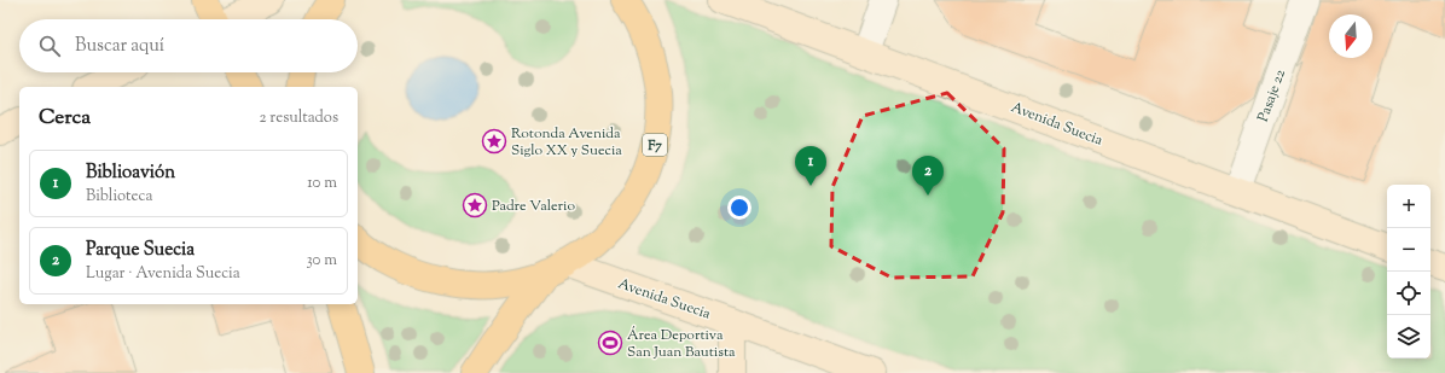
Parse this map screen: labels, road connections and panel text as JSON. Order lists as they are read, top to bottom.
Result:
{
  "streets": {
    "highway": ["F7"],
    "main road": ["Avenida Suecia"],
    "street": ["Pasaje 22"]
  },
  "crossings": [
    ["Pasaje 22", "Avenida Suecia"],
    ["Avenida Suecia", "F7"]
  ],
  "places": {
    "place": ["Rotonda Avenida Siglo XX y Suecia", "Padre Valerio"],
    "sports": ["Área Deportiva San Juan Bautista"]
  },
  "north": "bottom",
  "page": {
    "search": "Buscar aquí",
    "heading": ["Cerca", "2 resultados"],
    "pins": ["1", "2"],
    "list": [
      {
        "mark": "1",
        "name": "Biblioavión",
        "note": "Biblioteca",
        "value": "10 m"
      },
      {
        "mark": "2",
        "name": "Parque Suecia",
        "note": "Lugar · Avenida Suecia",
        "value": "30 m"
      }
    ],
    "map_buttons": ["+", "−"]
  }
}
